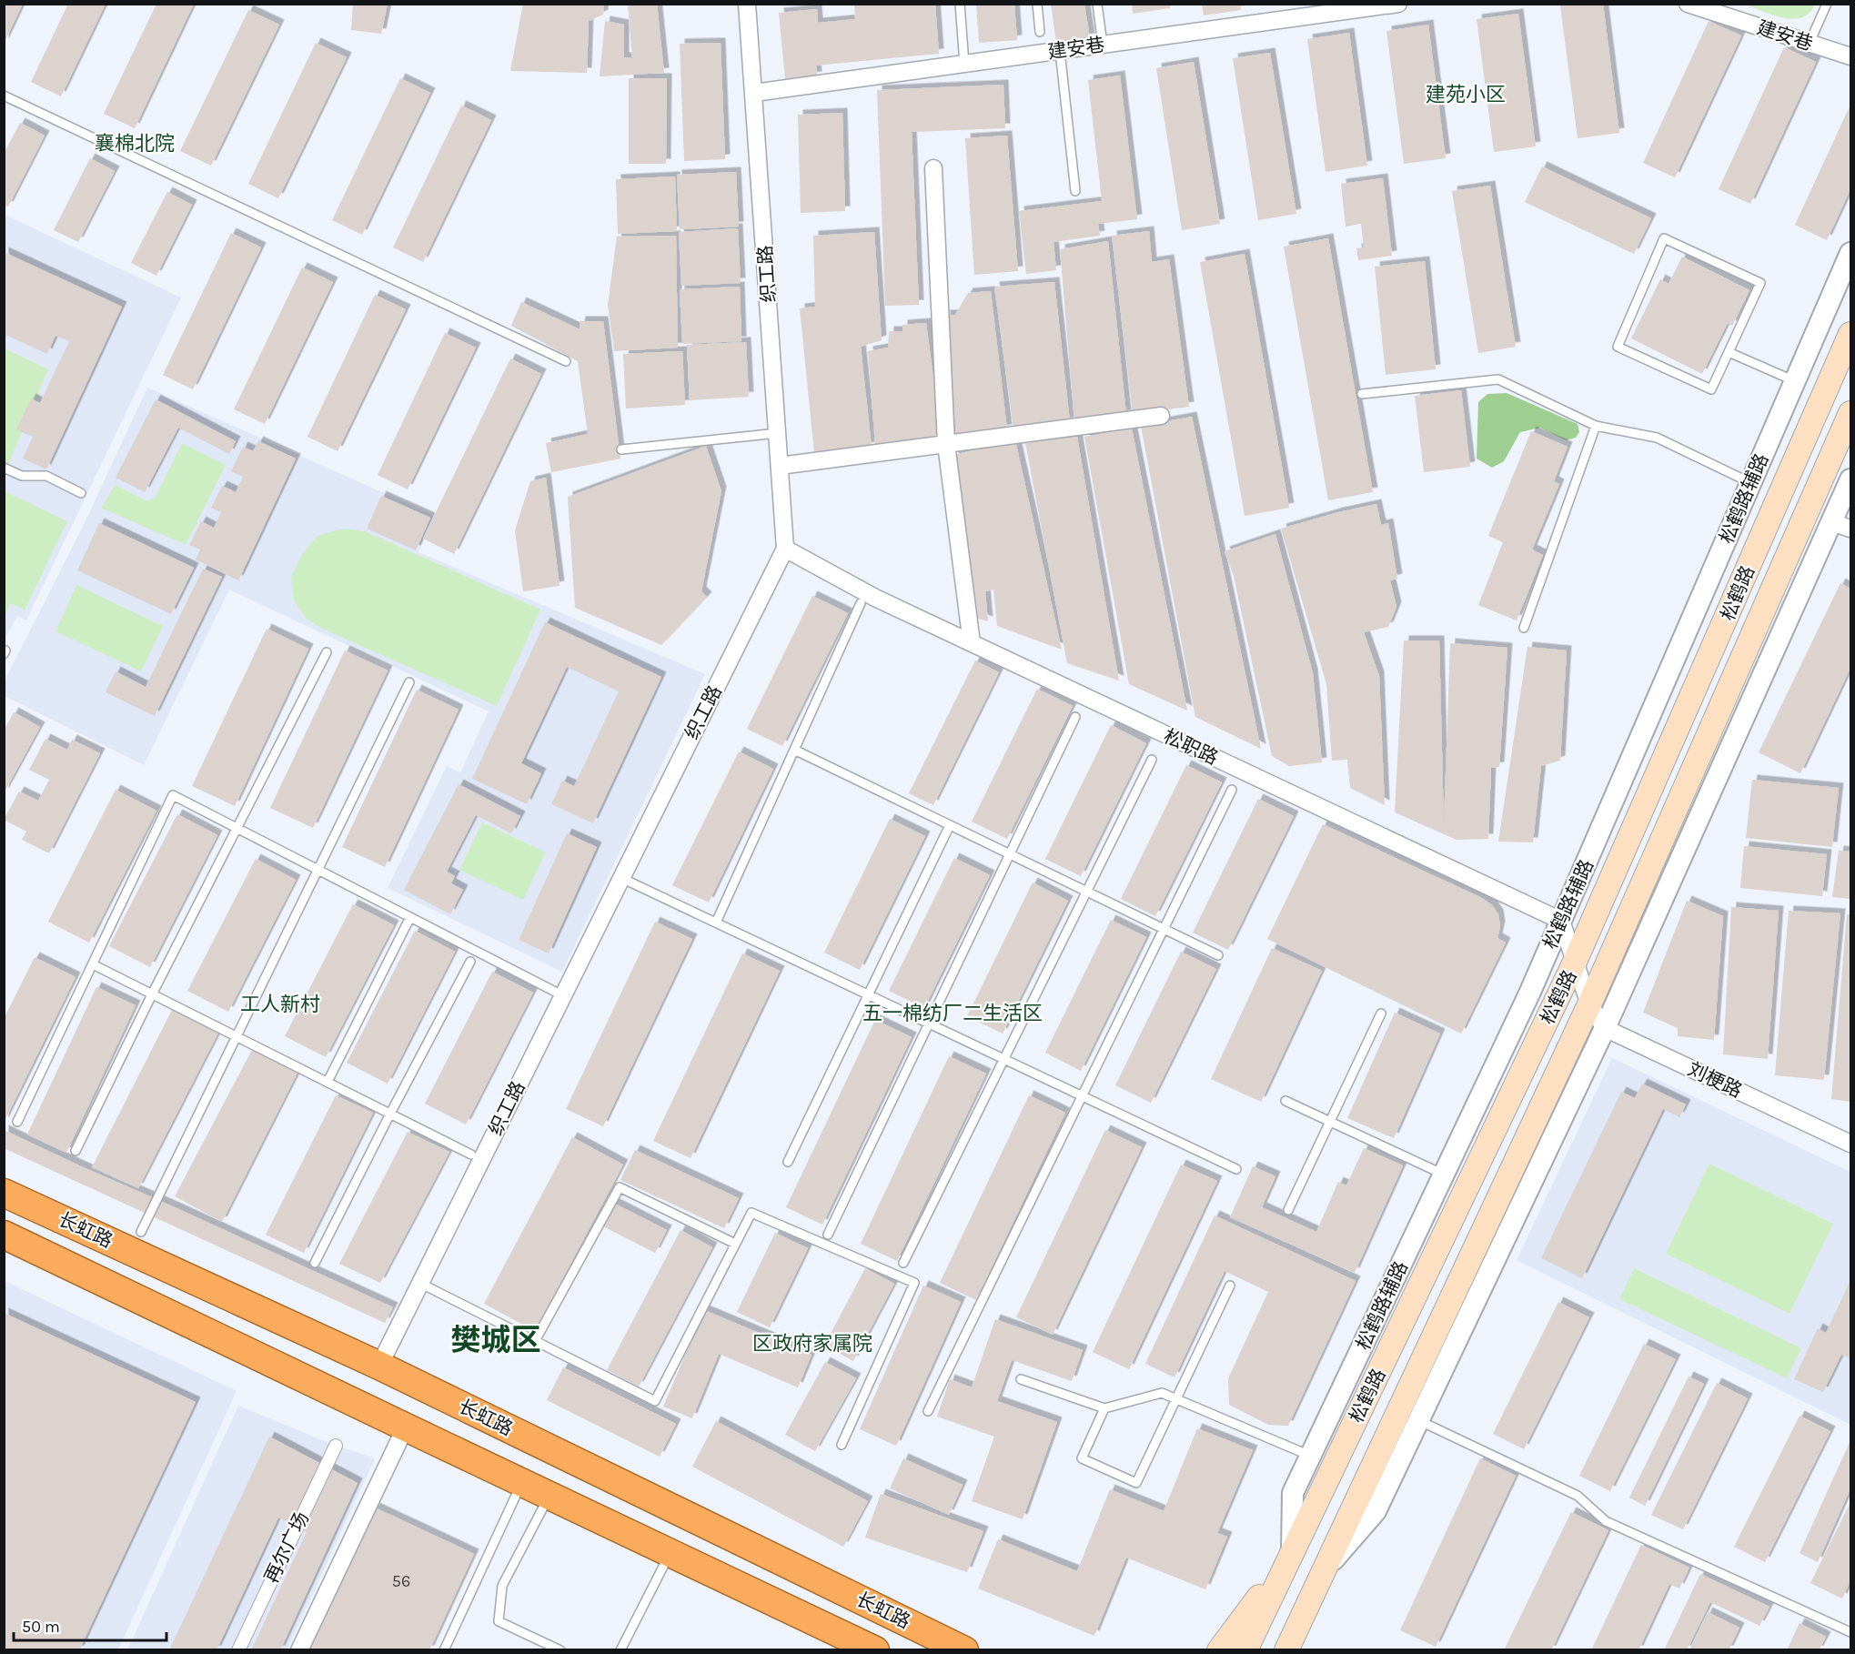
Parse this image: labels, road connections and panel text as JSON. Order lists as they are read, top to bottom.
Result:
{
  "streets": {
    "highway": ["长虹路"],
    "main road": ["松鹤路"],
    "street": [
      "建安巷",
      "织工路",
      "松鹤路辅路",
      "松职路",
      "刘梗路",
      "再尔广场"
    ]
  },
  "crossings": [
    ["建安巷", "织工路"],
    ["织工路", "松职路"],
    ["织工路", "长虹路"],
    ["松鹤路辅路", "松鹤路"],
    ["松鹤路辅路", "松职路"]
  ],
  "districts": [
    "建苑小区",
    "襄棉北院",
    "工人新村",
    "五一棉纺厂二生活区",
    "樊城区",
    "区政府家属院"
  ],
  "house_numbers": ["56"],
  "scale_bar": "50 m"
}
